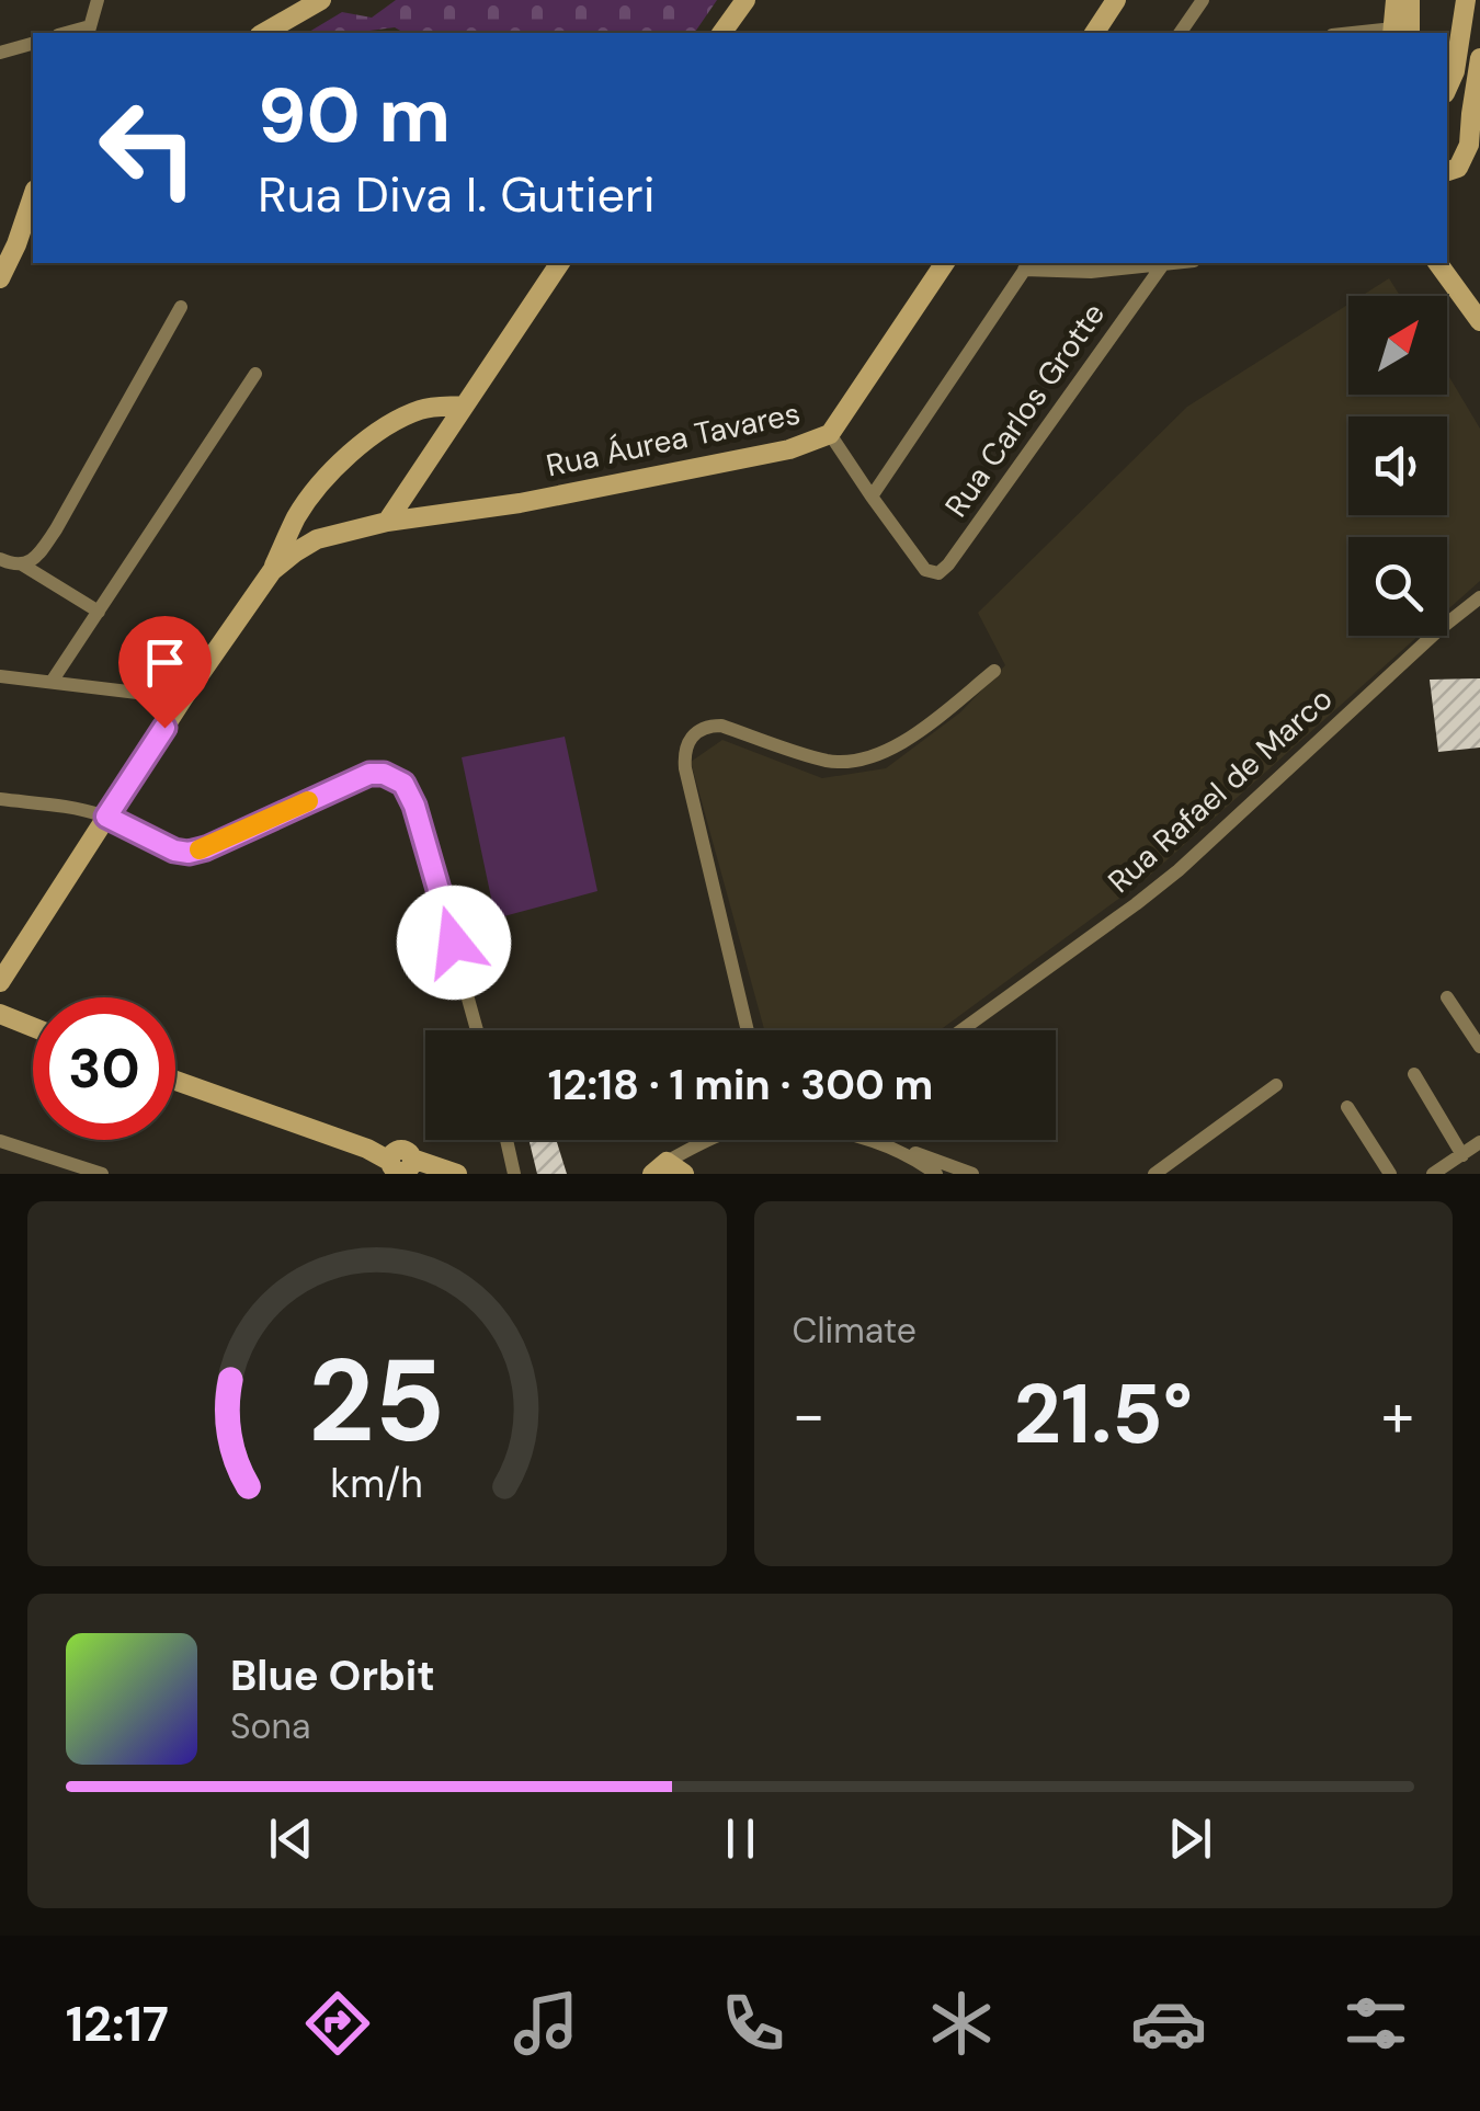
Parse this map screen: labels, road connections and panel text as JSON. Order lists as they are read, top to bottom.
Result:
{
  "streets": {
    "street": ["Rua Carlos Grotte", "Rua Áurea Tavares", "Rua Rafael de Marco"]
  },
  "north": "top right",
  "page": {
    "turn": ["90 m", "Rua Diva I. Gutieri"],
    "limit": "30",
    "trip": "12:18 · 1 min · 300 m",
    "tile": "Climate",
    "heat": ["−", "21.5°", "+"],
    "song": ["Blue Orbit", "Sona"],
    "tabs": "12:17",
    "gauge": ["25", "km/h"]
  }
}
